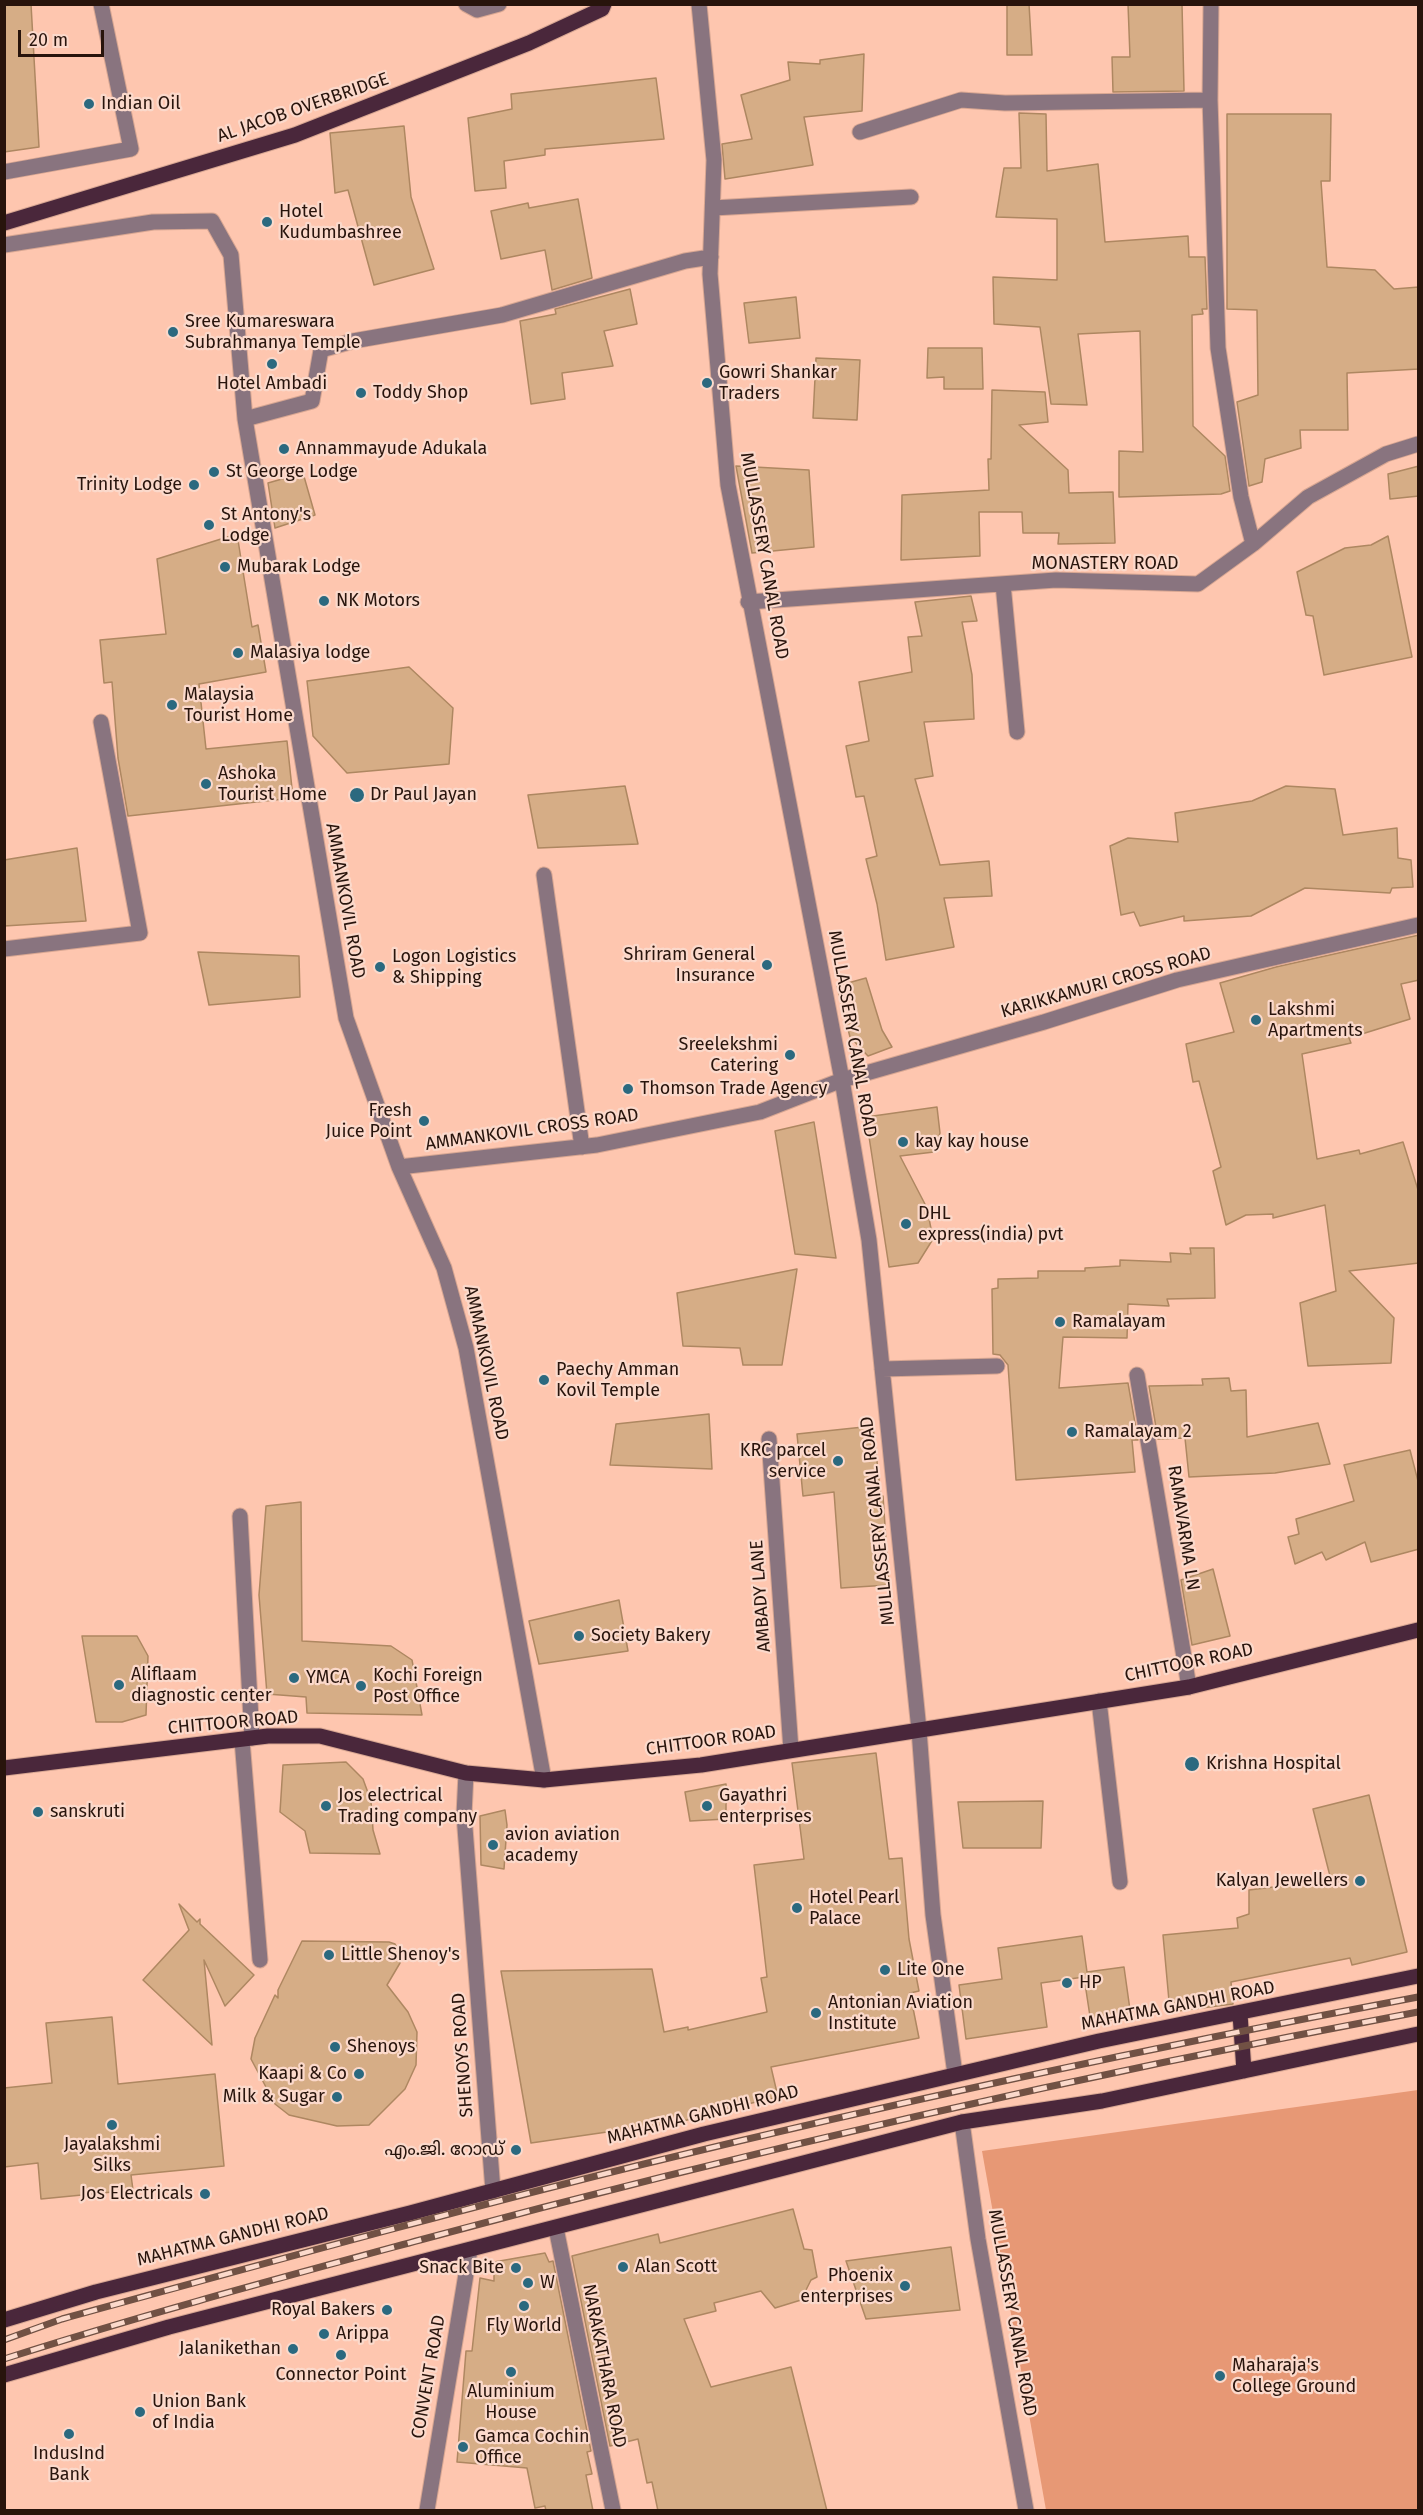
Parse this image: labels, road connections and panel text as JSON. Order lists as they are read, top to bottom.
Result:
{
  "streets": {
    "main road": ["AL JACOB OVERBRIDGE", "CHITTOOR ROAD", "MAHATMA GANDHI ROAD"],
    "street": [
      "MULLASSERY CANAL ROAD",
      "MONASTERY ROAD",
      "AMMANKOVIL ROAD",
      "KARIKKAMURI CROSS ROAD",
      "AMMANKOVIL CROSS ROAD",
      "RAMAVARMA LN",
      "AMBADY LANE",
      "SHENOYS ROAD",
      "NARAKATHARA ROAD",
      "CONVENT ROAD"
    ]
  },
  "crossings": [
    ["MULLASSERY CANAL ROAD", "MONASTERY ROAD"],
    ["MULLASSERY CANAL ROAD", "KARIKKAMURI CROSS ROAD"],
    ["MULLASSERY CANAL ROAD", "AMMANKOVIL CROSS ROAD"],
    ["MULLASSERY CANAL ROAD", "CHITTOOR ROAD"],
    ["MULLASSERY CANAL ROAD", "MAHATMA GANDHI ROAD"],
    ["AMMANKOVIL ROAD", "AMMANKOVIL CROSS ROAD"],
    ["AMMANKOVIL ROAD", "CHITTOOR ROAD"],
    ["KARIKKAMURI CROSS ROAD", "AMMANKOVIL CROSS ROAD"],
    ["RAMAVARMA LN", "CHITTOOR ROAD"],
    ["AMBADY LANE", "CHITTOOR ROAD"],
    ["CHITTOOR ROAD", "SHENOYS ROAD"],
    ["MAHATMA GANDHI ROAD", "SHENOYS ROAD"]
  ],
  "places": [
    "Indian Oil",
    "Hotel Kudumbashree",
    "Sree Kumareswara Subrahmanya Temple",
    "Hotel Ambadi",
    "Gowri Shankar Traders",
    "Toddy Shop",
    "Annammayude Adukala",
    "St George Lodge",
    "Trinity Lodge",
    "St Antony's Lodge",
    "Mubarak Lodge",
    "NK Motors",
    "Malasiya lodge",
    "Malaysia Tourist Home",
    "Ashoka Tourist Home",
    "Dr Paul Jayan",
    "Shriram General Insurance",
    "Logon Logistics & Shipping",
    "Lakshmi Apartments",
    "Sreelekshmi Catering",
    "Thomson Trade Agency",
    "Fresh Juice Point",
    "kay kay house",
    "DHL express(india) pvt",
    "Ramalayam",
    "Paechy Amman Kovil Temple",
    "Ramalayam 2",
    "KRC parcel service",
    "Society Bakery",
    "YMCA",
    "Aliflaam diagnostic center",
    "Kochi Foreign Post Office",
    "Krishna Hospital",
    "Jos electrical Trading company",
    "Gayathri enterprises",
    "sanskruti",
    "avion aviation academy",
    "Kalyan Jewellers",
    "Hotel Pearl Palace",
    "Little Shenoy's",
    "Lite One",
    "HP",
    "Antonian Aviation Institute",
    "Shenoys",
    "Kaapi & Co",
    "Milk & Sugar",
    "Jayalakshmi Silks",
    "എം.ജി. റോഡ്",
    "Jos Electricals",
    "Alan Scott",
    "Snack Bite",
    "W",
    "Phoenix enterprises",
    "Fly World",
    "Royal Bakers",
    "Arippa",
    "Jalanikethan",
    "Connector Point",
    "Aluminium House",
    "Maharaja's College Ground",
    "Union Bank of India",
    "IndusInd Bank",
    "Gamca Cochin Office"
  ],
  "scale_bar": "20 m"
}
